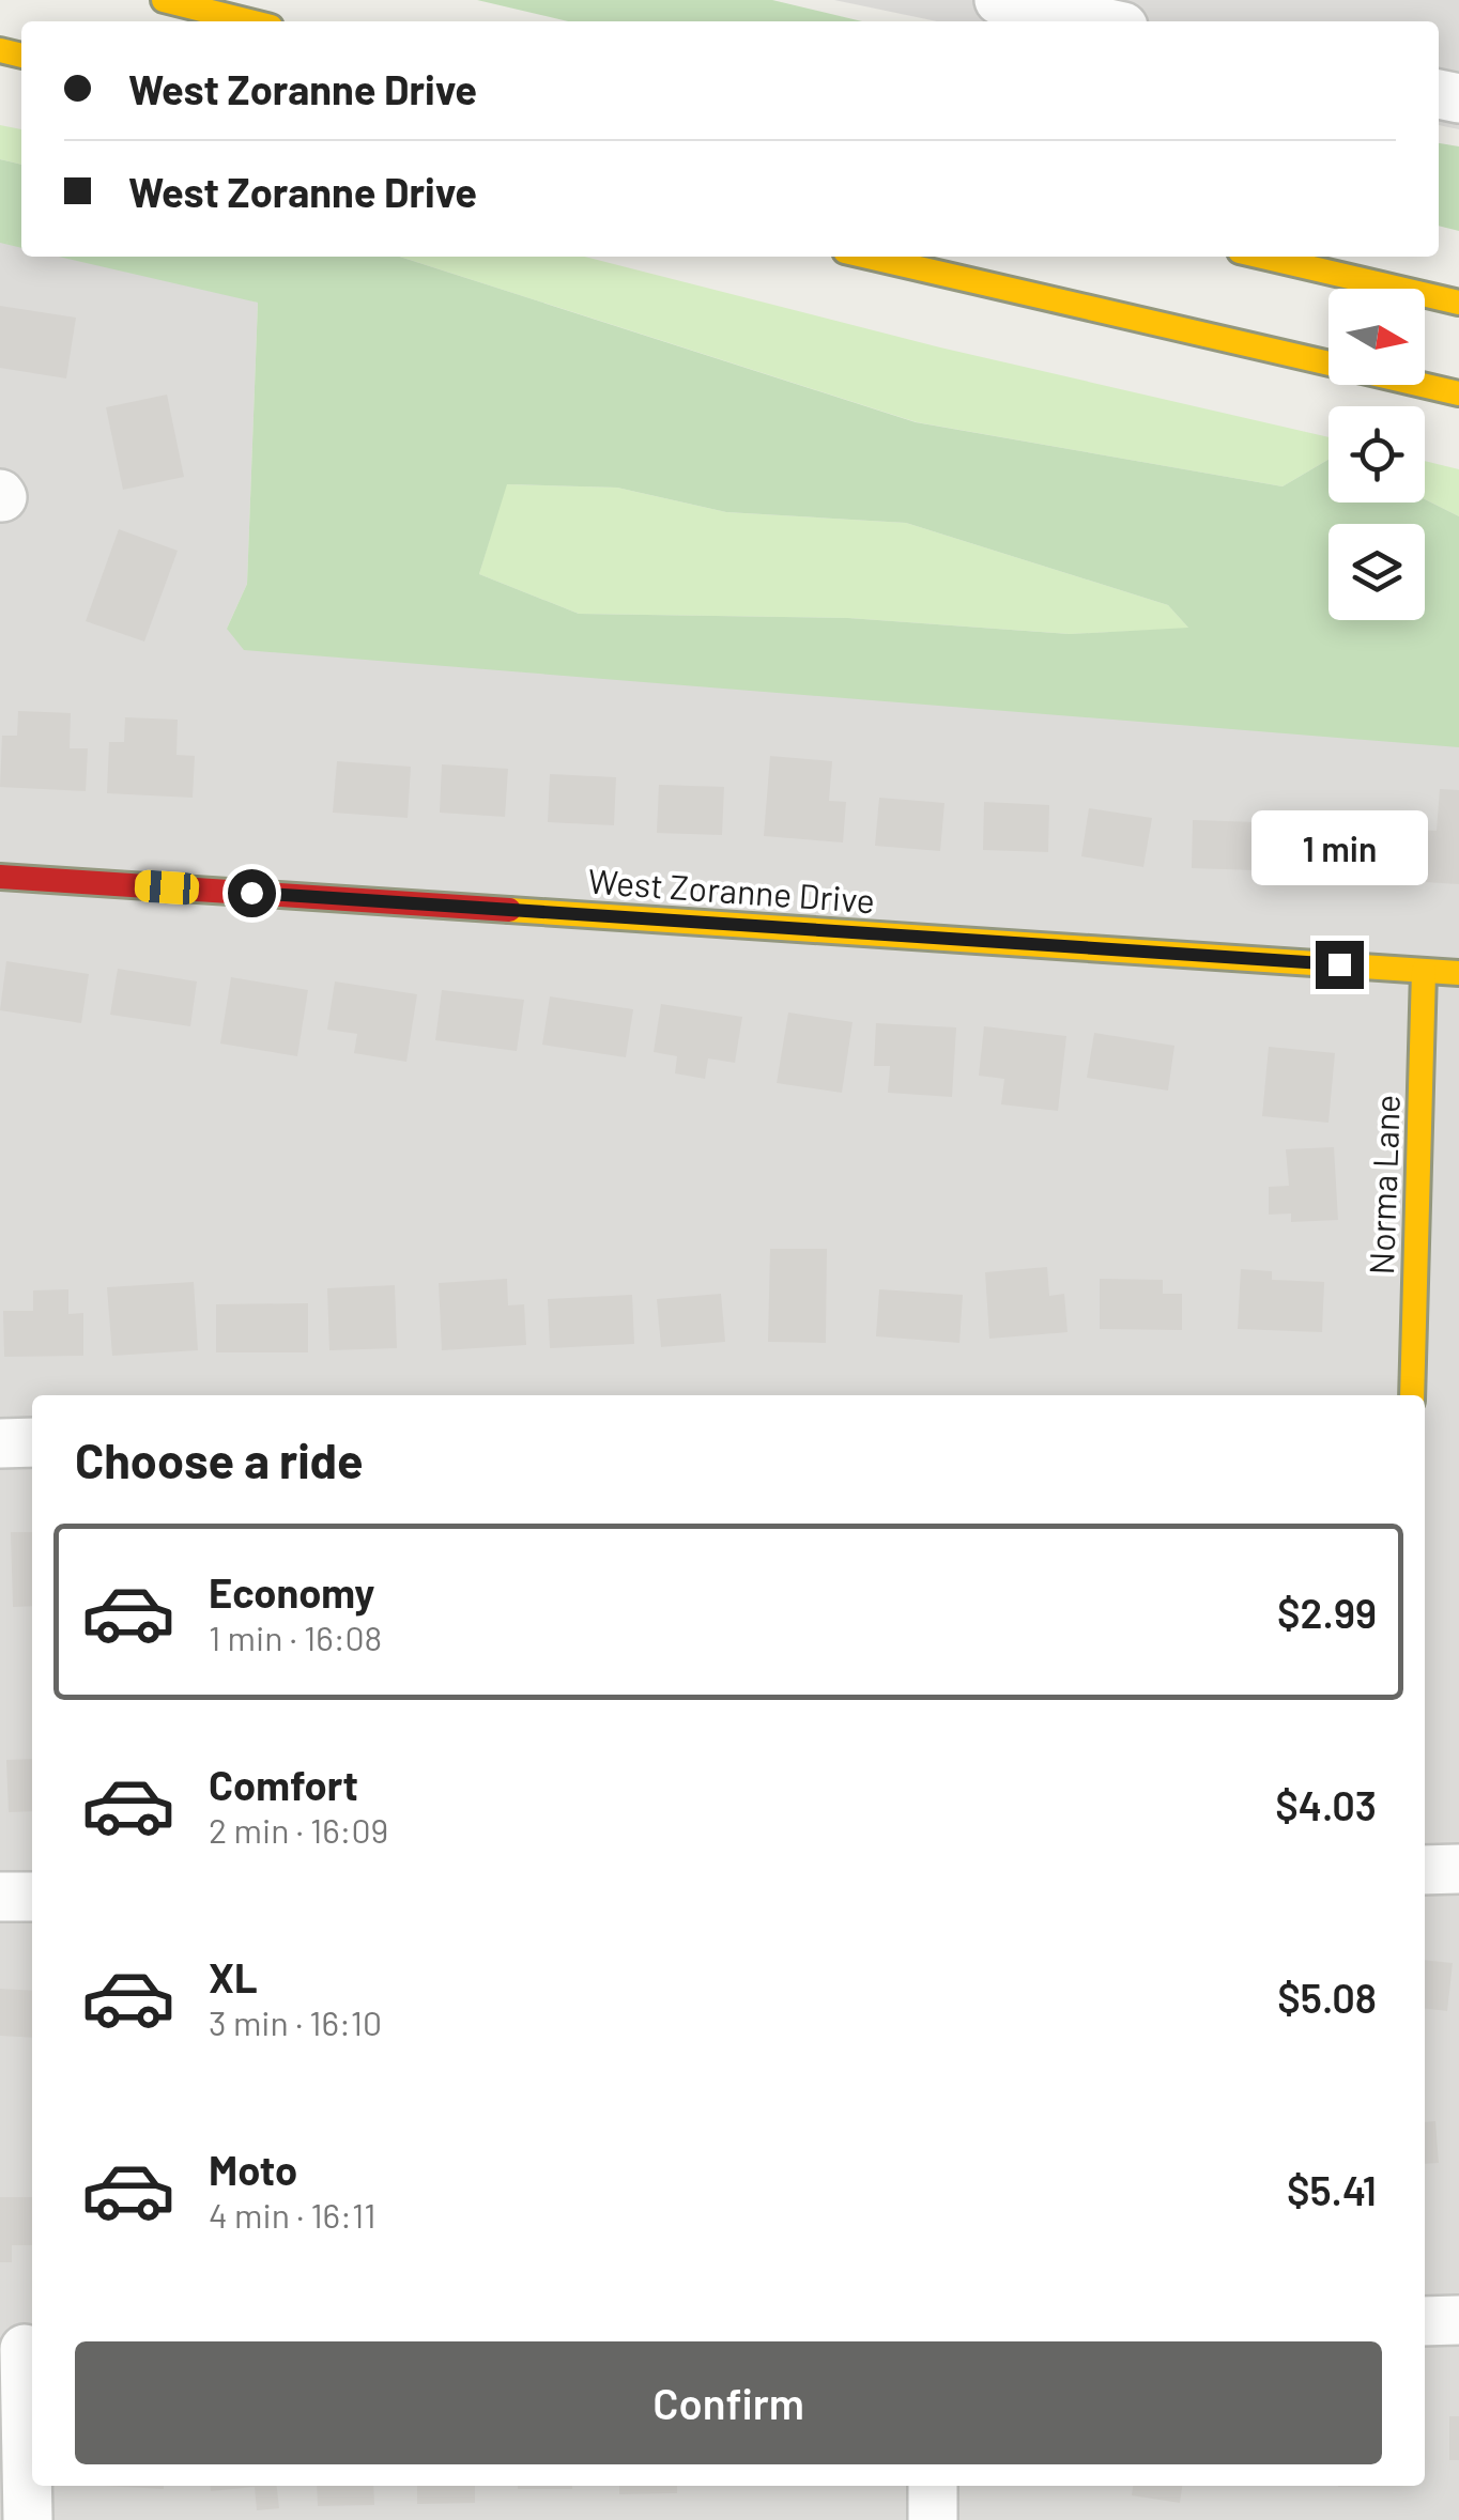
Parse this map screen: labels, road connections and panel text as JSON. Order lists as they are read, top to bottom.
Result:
{
  "streets": {
    "main road": ["West Zoranne Drive", "Norma Lane"]
  },
  "crossings": [
    ["West Zoranne Drive", "Norma Lane"]
  ],
  "north": "right",
  "page": {
    "banner": ["West Zoranne Drive", "West Zoranne Drive"],
    "bubble": "1 min",
    "heading": "Choose a ride",
    "list": [
      {
        "name": "Economy",
        "note": "1 min · 16:08",
        "value": "$2.99"
      },
      {
        "name": "Comfort",
        "note": "2 min · 16:09",
        "value": "$4.03"
      },
      {
        "name": "XL",
        "note": "3 min · 16:10",
        "value": "$5.08"
      },
      {
        "name": "Moto",
        "note": "4 min · 16:11",
        "value": "$5.41"
      }
    ],
    "buttons": "Confirm"
  }
}
